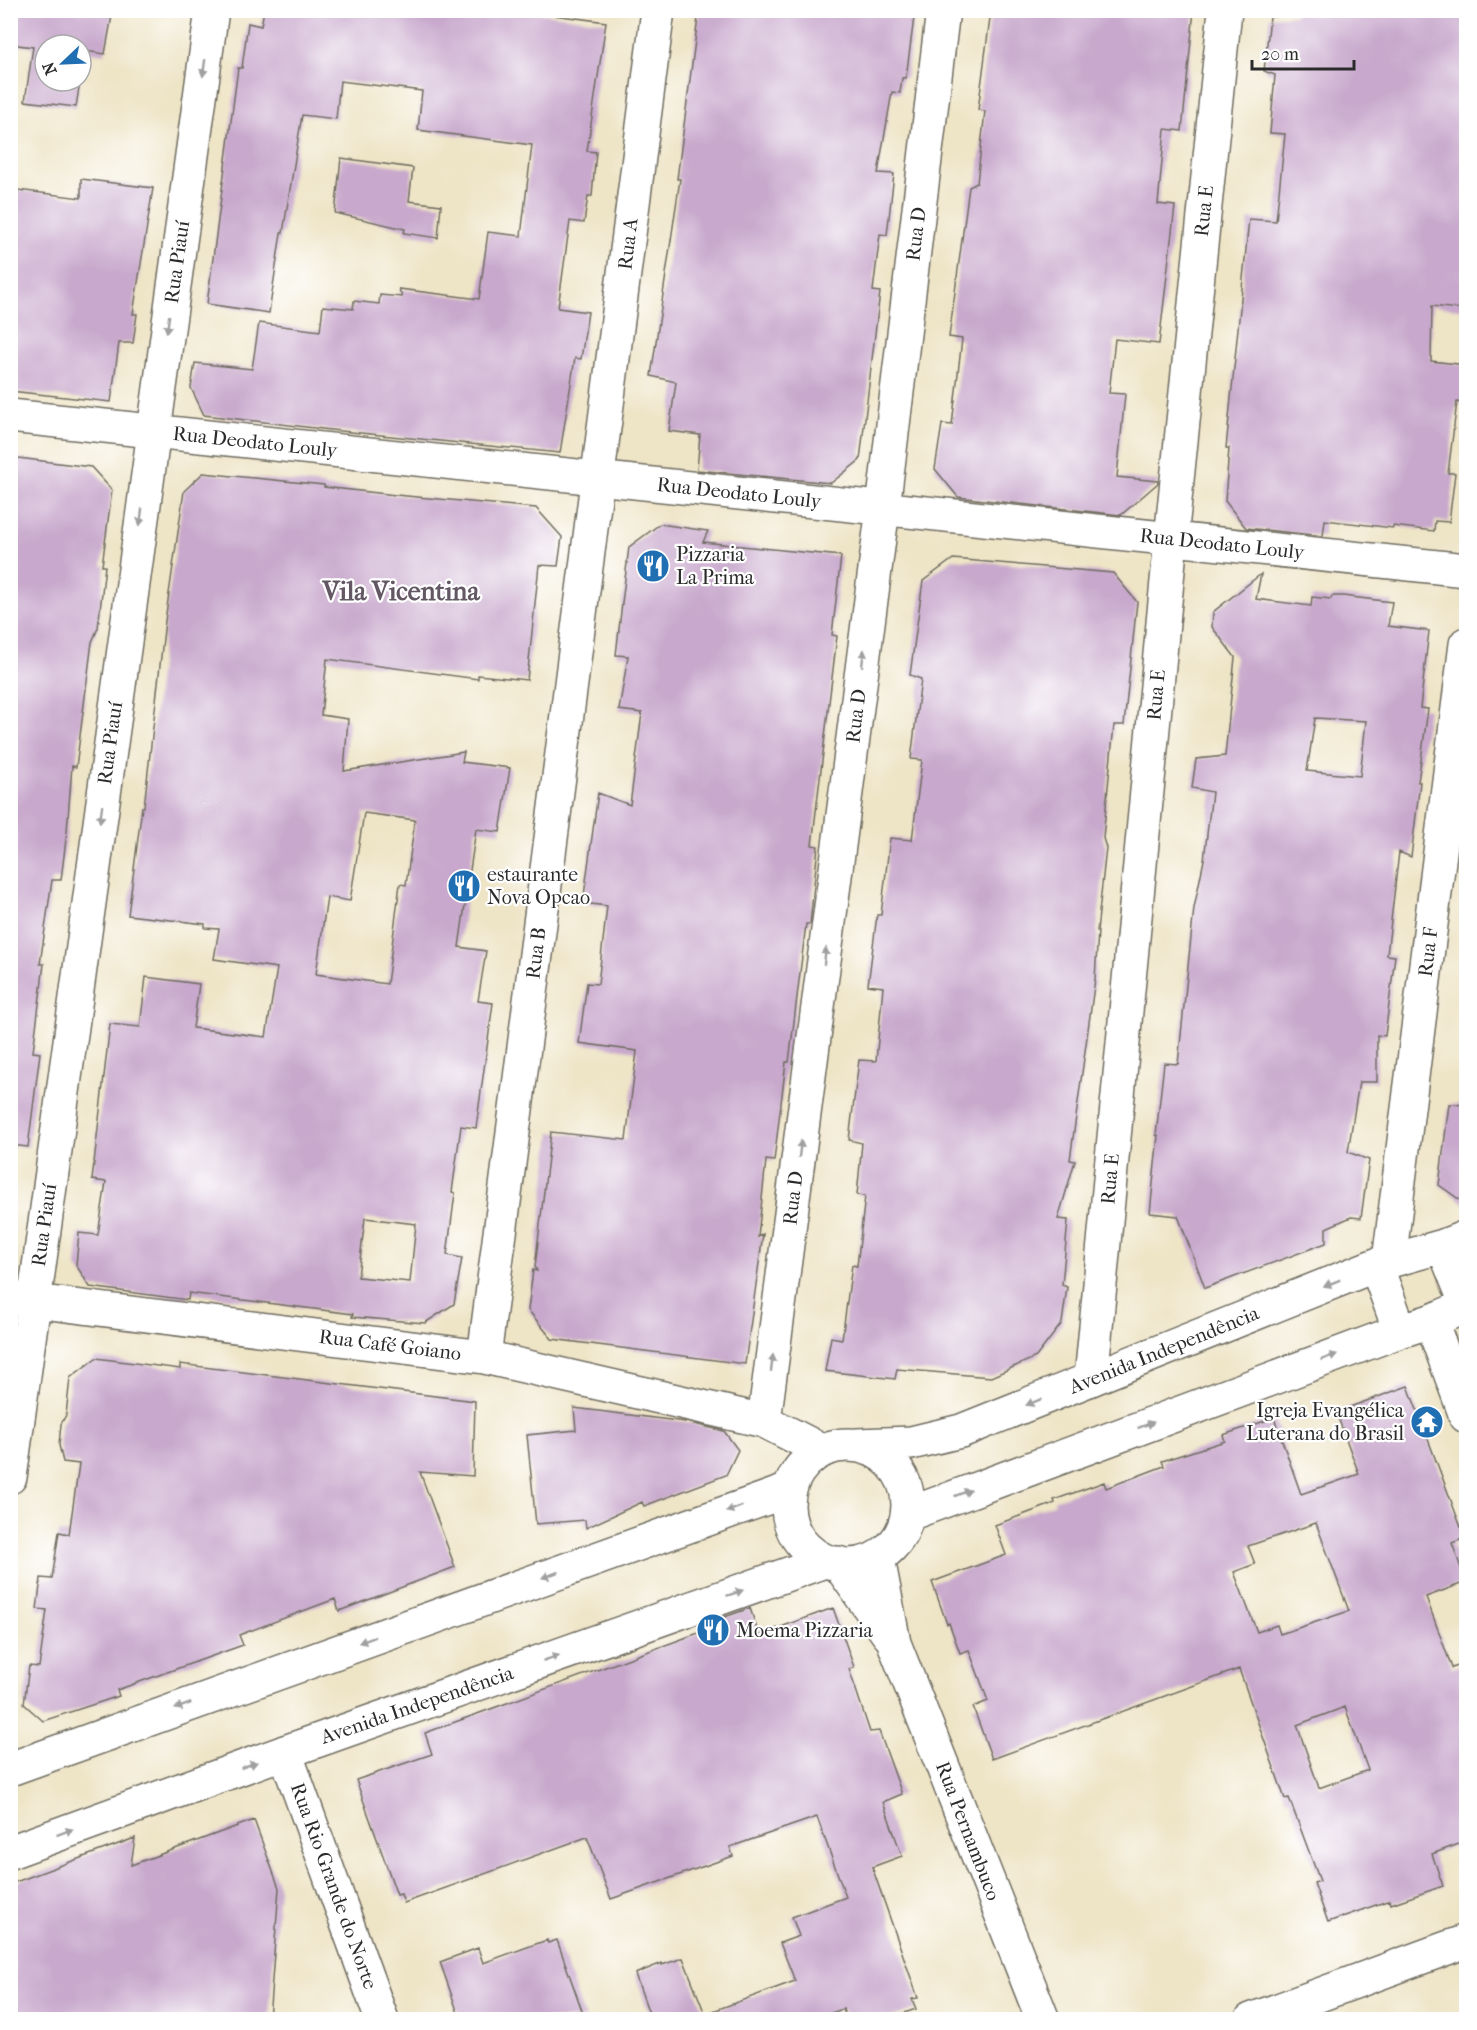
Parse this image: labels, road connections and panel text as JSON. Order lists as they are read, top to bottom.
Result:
{
  "streets": {
    "street": [
      "Rua E",
      "Rua D",
      "Rua A",
      "Rua Piauí",
      "Rua Deodato Louly",
      "Rua F",
      "Rua B",
      "Rua Café Goiano",
      "Avenida Independência",
      "Rua Pernambuco",
      "Rua Rio Grande do Norte"
    ]
  },
  "crossings": [
    ["Rua E", "Rua Deodato Louly"],
    ["Rua E", "Avenida Independência"],
    ["Rua D", "Rua Deodato Louly"],
    ["Rua D", "Rua Café Goiano"],
    ["Rua A", "Rua Deodato Louly"],
    ["Rua A", "Rua B"],
    ["Rua Piauí", "Rua Deodato Louly"],
    ["Rua Piauí", "Rua Café Goiano"],
    ["Rua Deodato Louly", "Rua B"],
    ["Rua F", "Avenida Independência"],
    ["Rua B", "Rua Café Goiano"],
    ["Rua Café Goiano", "Avenida Independência"],
    ["Rua Café Goiano", "Rua Pernambuco"],
    ["Avenida Independência", "Rua Pernambuco"],
    ["Avenida Independência", "Rua Rio Grande do Norte"]
  ],
  "one_way": ["Rua D", "Rua Piauí"],
  "districts": ["Vila Vicentina"],
  "places": {
    "restaurant": ["Pizzaria La Prima", "estaurante Nova Opcao", "Moema Pizzaria"],
    "temple": ["Igreja Evangélica Luterana do Brasil"]
  },
  "scale_bar": "20 m",
  "north": "bottom left"
}
